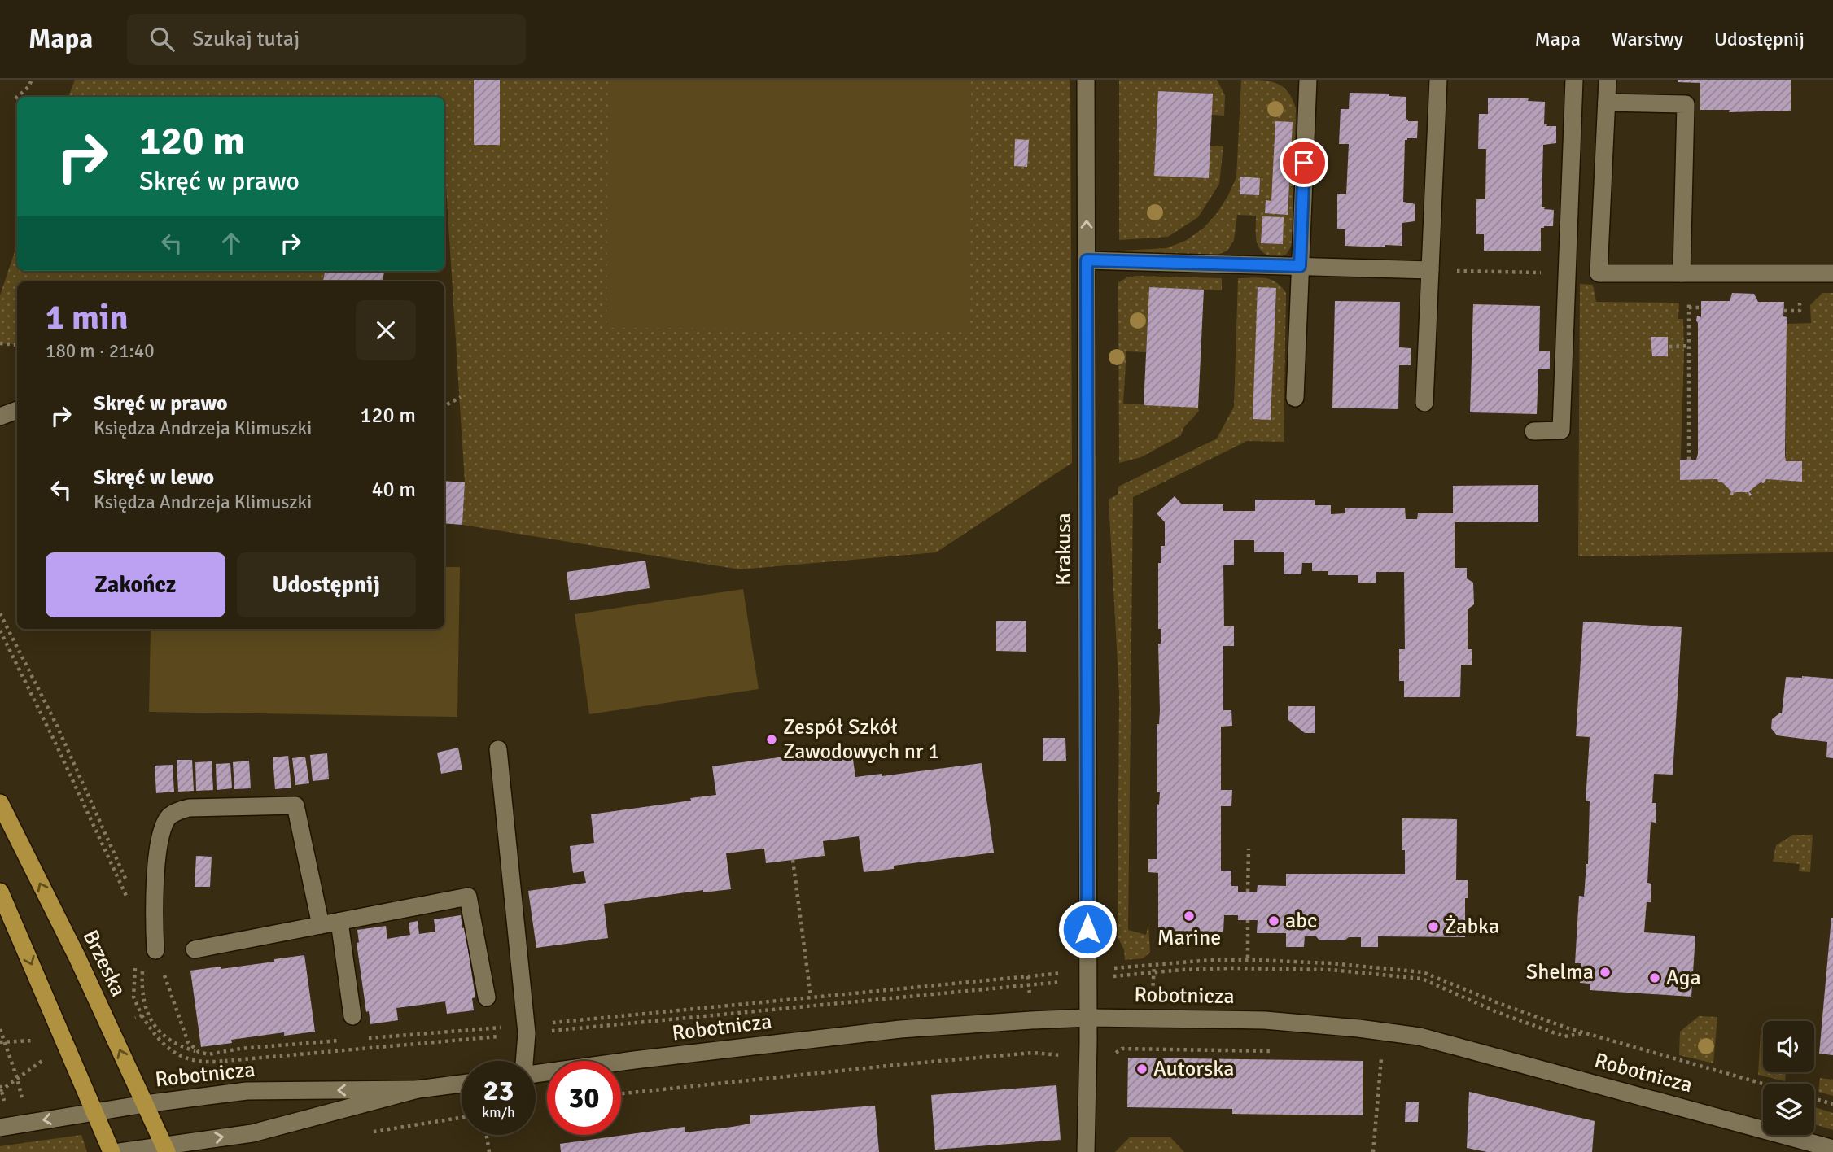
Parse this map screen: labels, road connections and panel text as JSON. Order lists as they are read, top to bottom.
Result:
{
  "streets": {
    "main road": ["Brzeska"],
    "street": ["Krakusa", "Robotnicza"]
  },
  "crossings": [
    ["Krakusa", "Robotnicza"],
    ["Brzeska", "Robotnicza"]
  ],
  "places": [
    "Zespół Szkół Zawodowych nr 1",
    "Marine",
    "abc",
    "Żabka",
    "Shelma",
    "Aga",
    "Autorska"
  ],
  "page": {
    "header": "Mapa",
    "search": "Szukaj tutaj",
    "nav": ["Mapa", "Warstwy", "Udostępnij"],
    "turn": ["120 m", "Skręć w prawo"],
    "heading": ["1 min", "180 m · 21:40"],
    "list": [
      {
        "name": "Skręć w prawo",
        "note": "Księdza Andrzeja Klimuszki",
        "value": "120 m"
      },
      {
        "name": "Skręć w lewo",
        "note": "Księdza Andrzeja Klimuszki",
        "value": "40 m"
      }
    ],
    "buttons": ["Zakończ", "Udostępnij"],
    "speed": "23 km/h",
    "limit": "30"
  }
}
